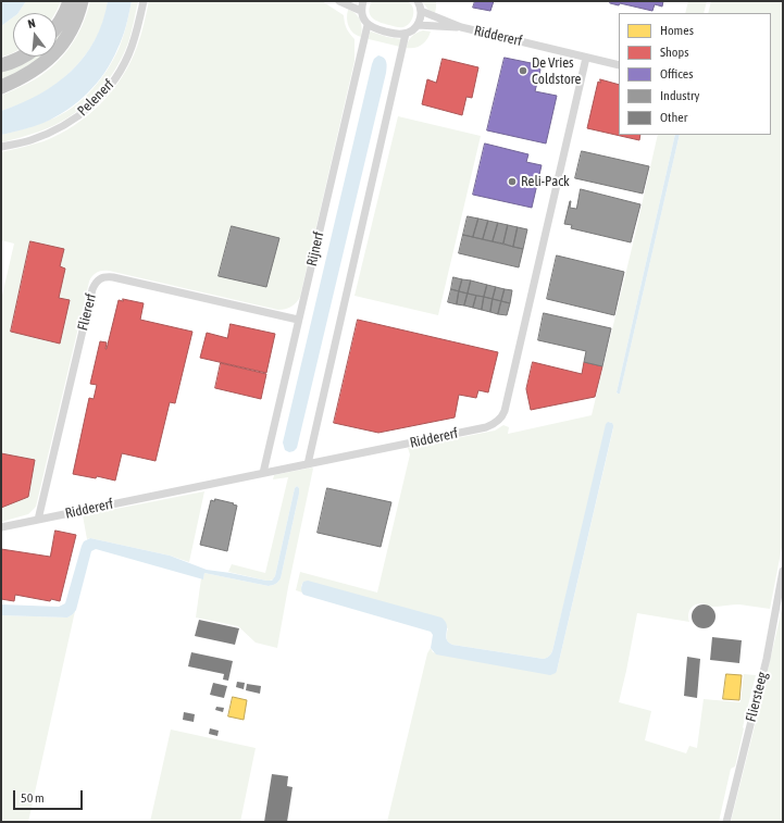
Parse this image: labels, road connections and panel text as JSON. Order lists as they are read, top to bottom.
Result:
{
  "streets": {
    "street": [
      "Riddererf",
      "Pelenerf",
      "Rijnerf",
      "Fliererf",
      "Fliersteeg"
    ]
  },
  "crossings": [
    ["Riddererf", "Rijnerf"],
    ["Riddererf", "Fliererf"],
    ["Rijnerf", "Fliererf"]
  ],
  "places": ["De Vries Coldstore", "Reli-Pack"],
  "legend": [
    "Homes",
    "Shops",
    "Offices",
    "Industry",
    "Other"
  ],
  "scale_bar": "50 m",
  "north": "top"
}
